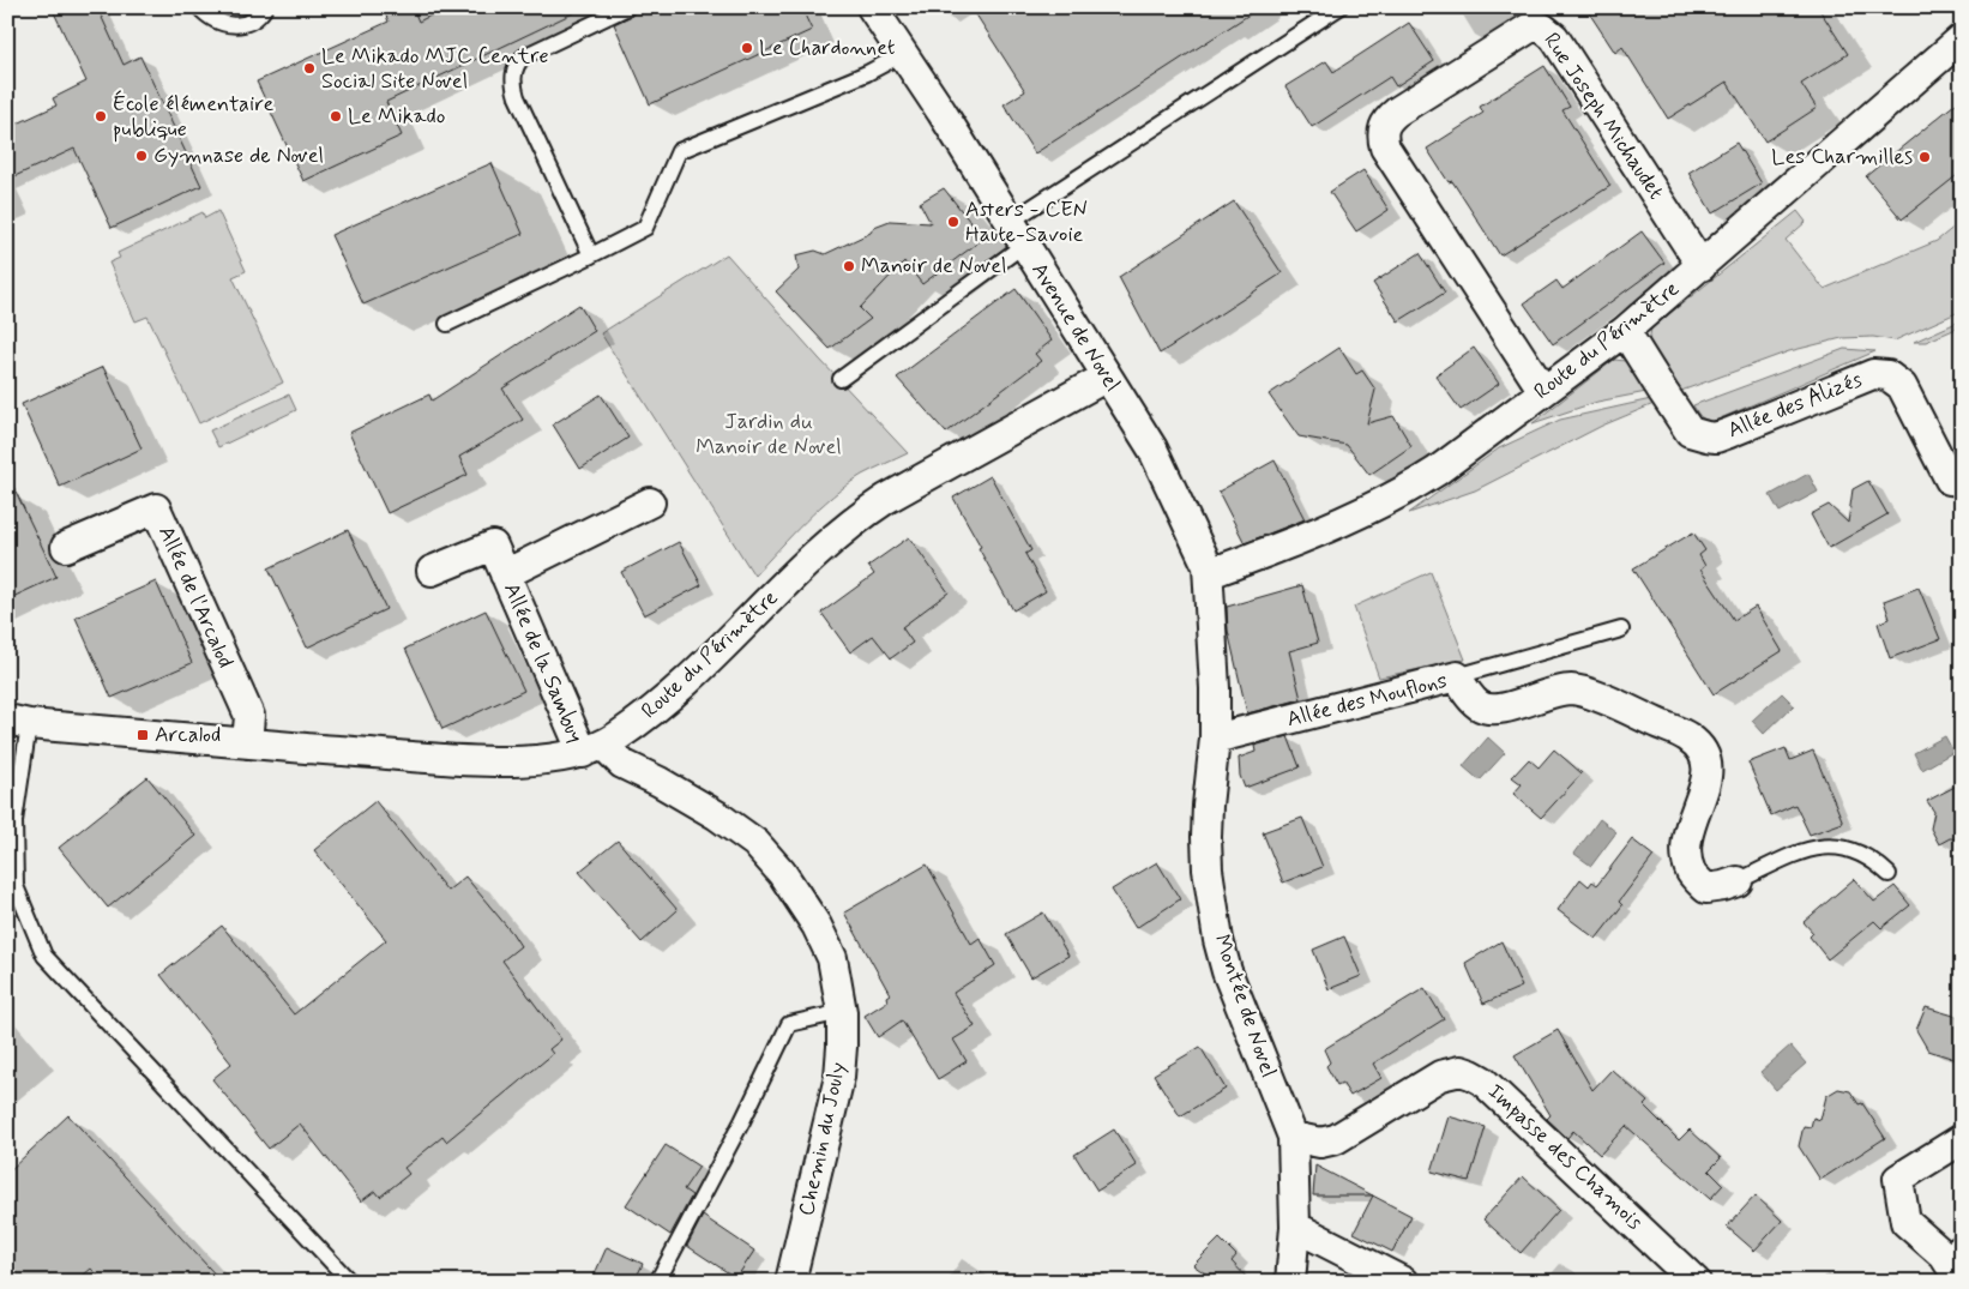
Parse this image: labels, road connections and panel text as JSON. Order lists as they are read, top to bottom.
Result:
{
  "streets": {
    "street": [
      "Rue Joseph Michaudet",
      "Avenue de Novel",
      "Route du Périmètre",
      "Allée des Alizés",
      "Allée de l'Arcalod",
      "Allée de la Sambuy",
      "Allée des Mouflons",
      "Montée de Novel",
      "Chemin du Jouly",
      "Impasse des Chamois"
    ]
  },
  "crossings": [
    ["Rue Joseph Michaudet", "Route du Périmètre"],
    ["Avenue de Novel", "Route du Périmètre"],
    ["Avenue de Novel", "Montée de Novel"],
    ["Route du Périmètre", "Allée des Alizés"],
    ["Route du Périmètre", "Allée de l'Arcalod"],
    ["Route du Périmètre", "Allée de la Sambuy"],
    ["Route du Périmètre", "Montée de Novel"],
    ["Route du Périmètre", "Chemin du Jouly"],
    ["Allée de la Sambuy", "Chemin du Jouly"],
    ["Allée des Mouflons", "Montée de Novel"],
    ["Montée de Novel", "Impasse des Chamois"]
  ],
  "parks": ["Jardin du Manoir de Novel"],
  "places": {
    "other": [
      "Le Chardonnet",
      "Le Mikado MJC Centre Social Site Novel",
      "École élémentaire publique",
      "Le Mikado",
      "Gymnase de Novel",
      "Les Charmilles",
      "Asters - CEN Haute-Savoie",
      "Manoir de Novel"
    ],
    "transit": ["Arcalod"]
  }
}
